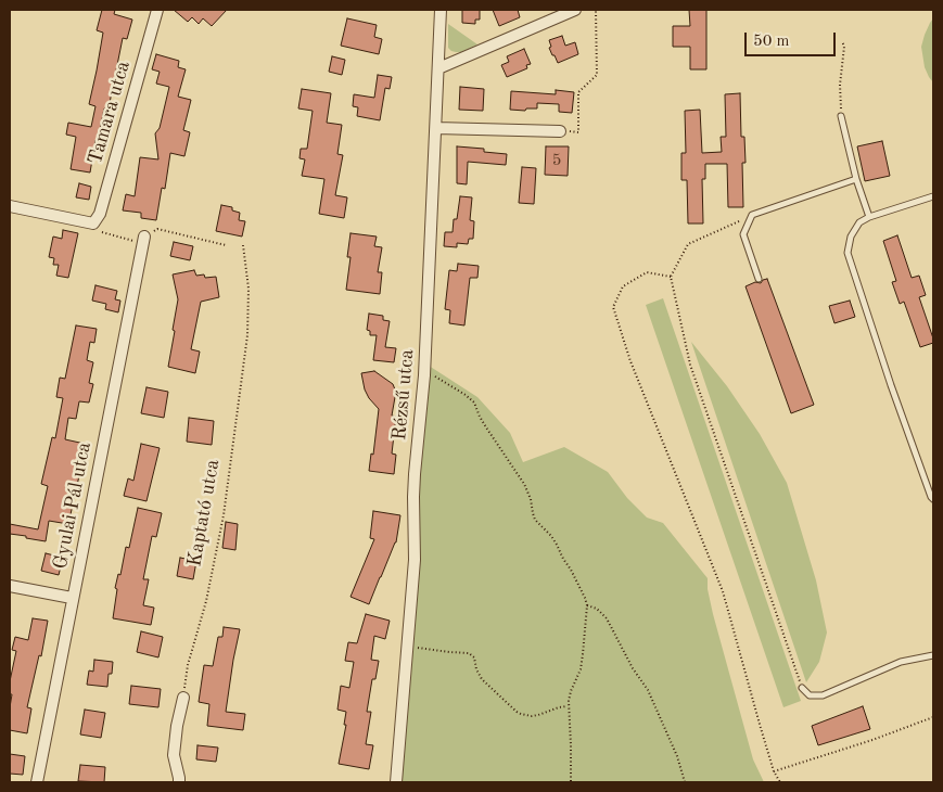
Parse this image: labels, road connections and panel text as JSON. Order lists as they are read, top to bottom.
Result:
{
  "streets": {
    "street": ["Tamara utca", "Rézsű utca", "Gyulai Pál utca"],
    "path": ["Kaptató utca"]
  },
  "house_numbers": ["5"],
  "scale_bar": "50 m"
}
